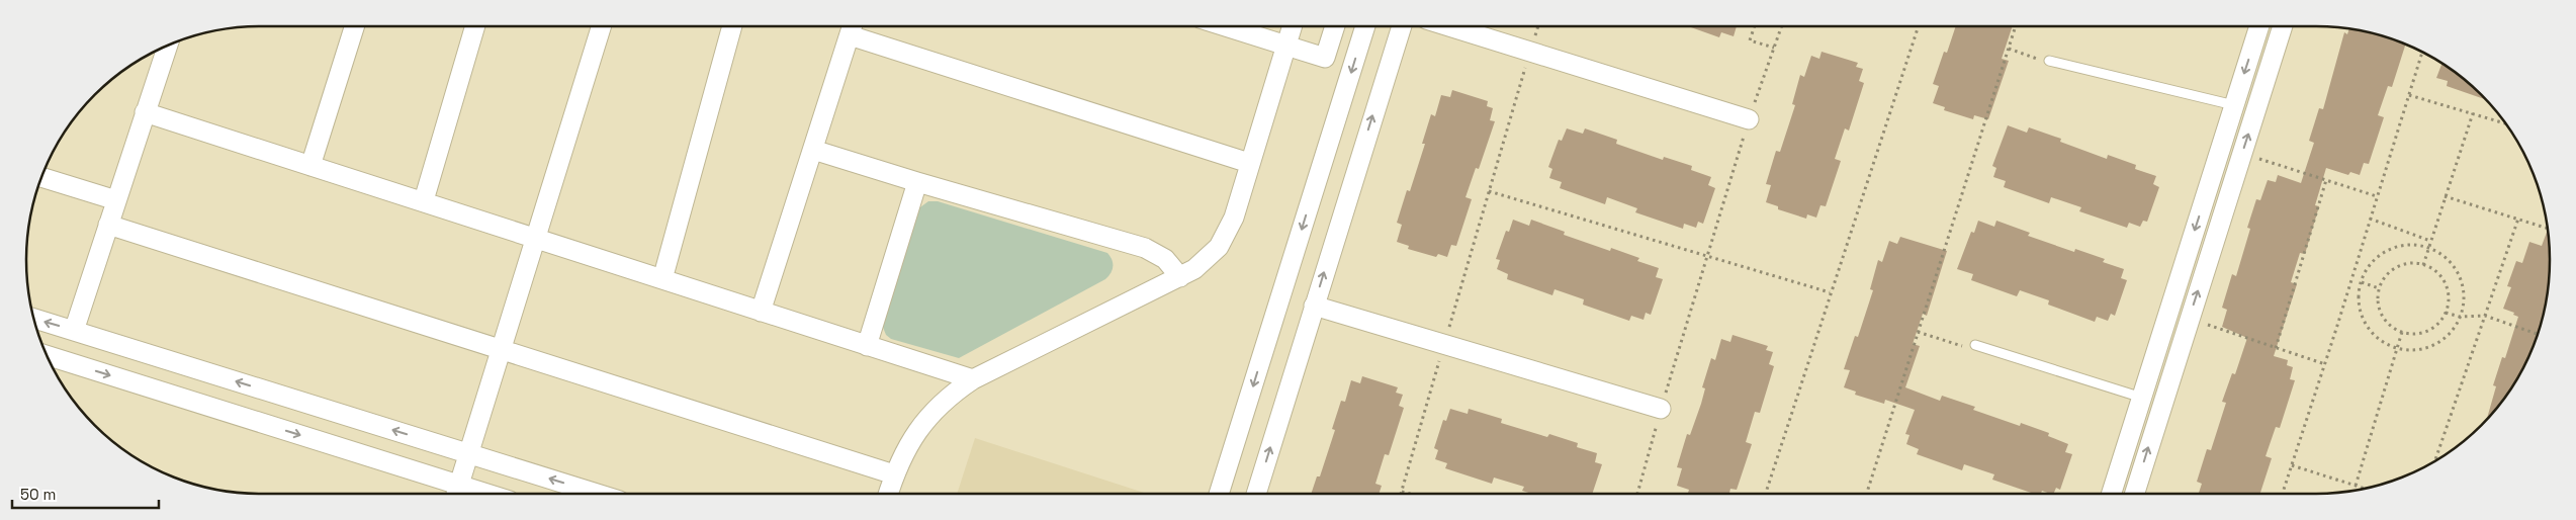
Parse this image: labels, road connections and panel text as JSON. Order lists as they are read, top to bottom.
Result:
{
  "scale_bar": "50 m"
}
